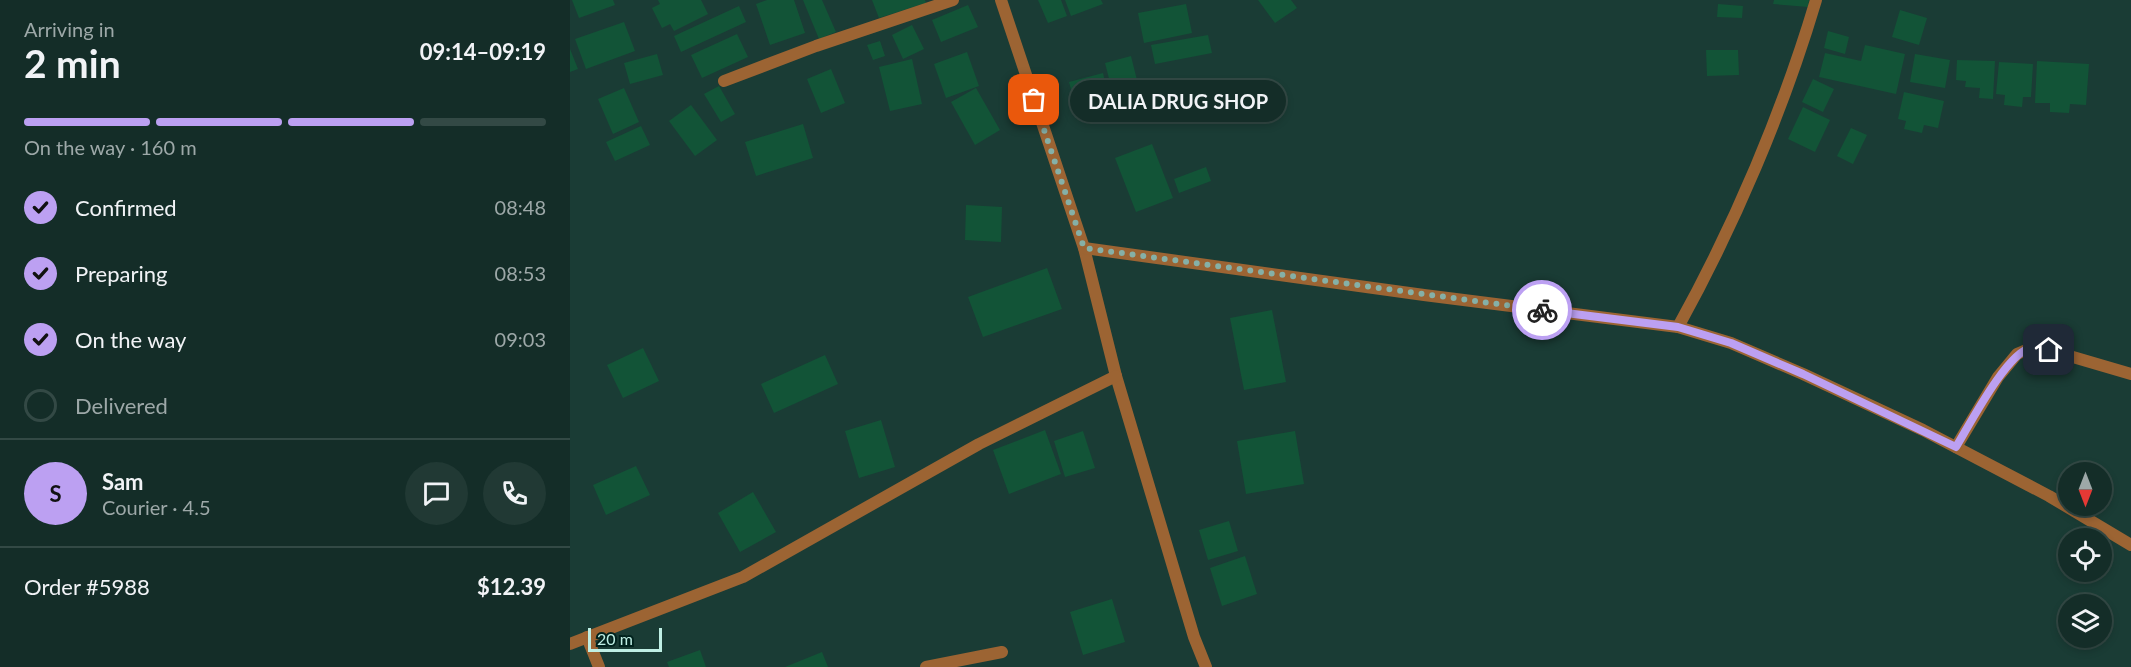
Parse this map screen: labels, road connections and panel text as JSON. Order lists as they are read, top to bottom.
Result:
{
  "places": ["DALIA DRUG SHOP"],
  "scale_bar": "20 m",
  "north": "bottom",
  "page": {
    "heading": ["2 min", "Arriving in", "09:14–09:19"],
    "panel": [
      "Sam",
      "Courier · 4.5",
      "Order #5988",
      "$12.39"
    ],
    "bubble": "DALIA DRUG SHOP",
    "bar": "On the way · 160 m",
    "list": [
      ["Confirmed", "08:48"],
      ["Preparing", "08:53"],
      ["On the way", "09:03"],
      "Delivered"
    ],
    "round": "S",
    "scale": "20 m"
  }
}
